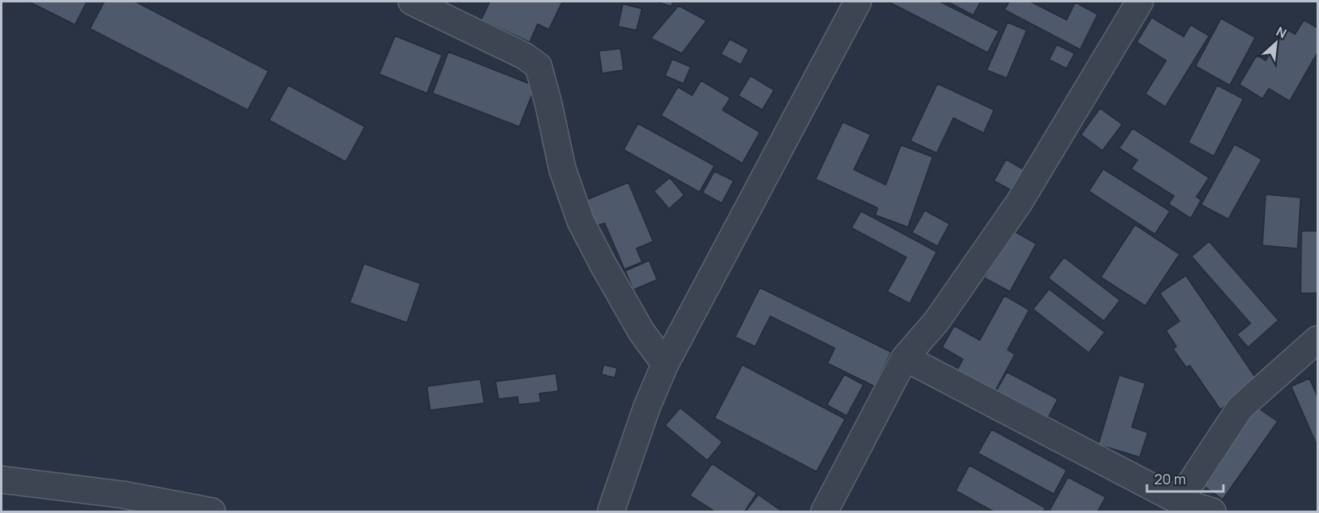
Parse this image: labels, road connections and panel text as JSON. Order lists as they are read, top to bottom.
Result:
{
  "scale_bar": "20 m",
  "north": "top right"
}
